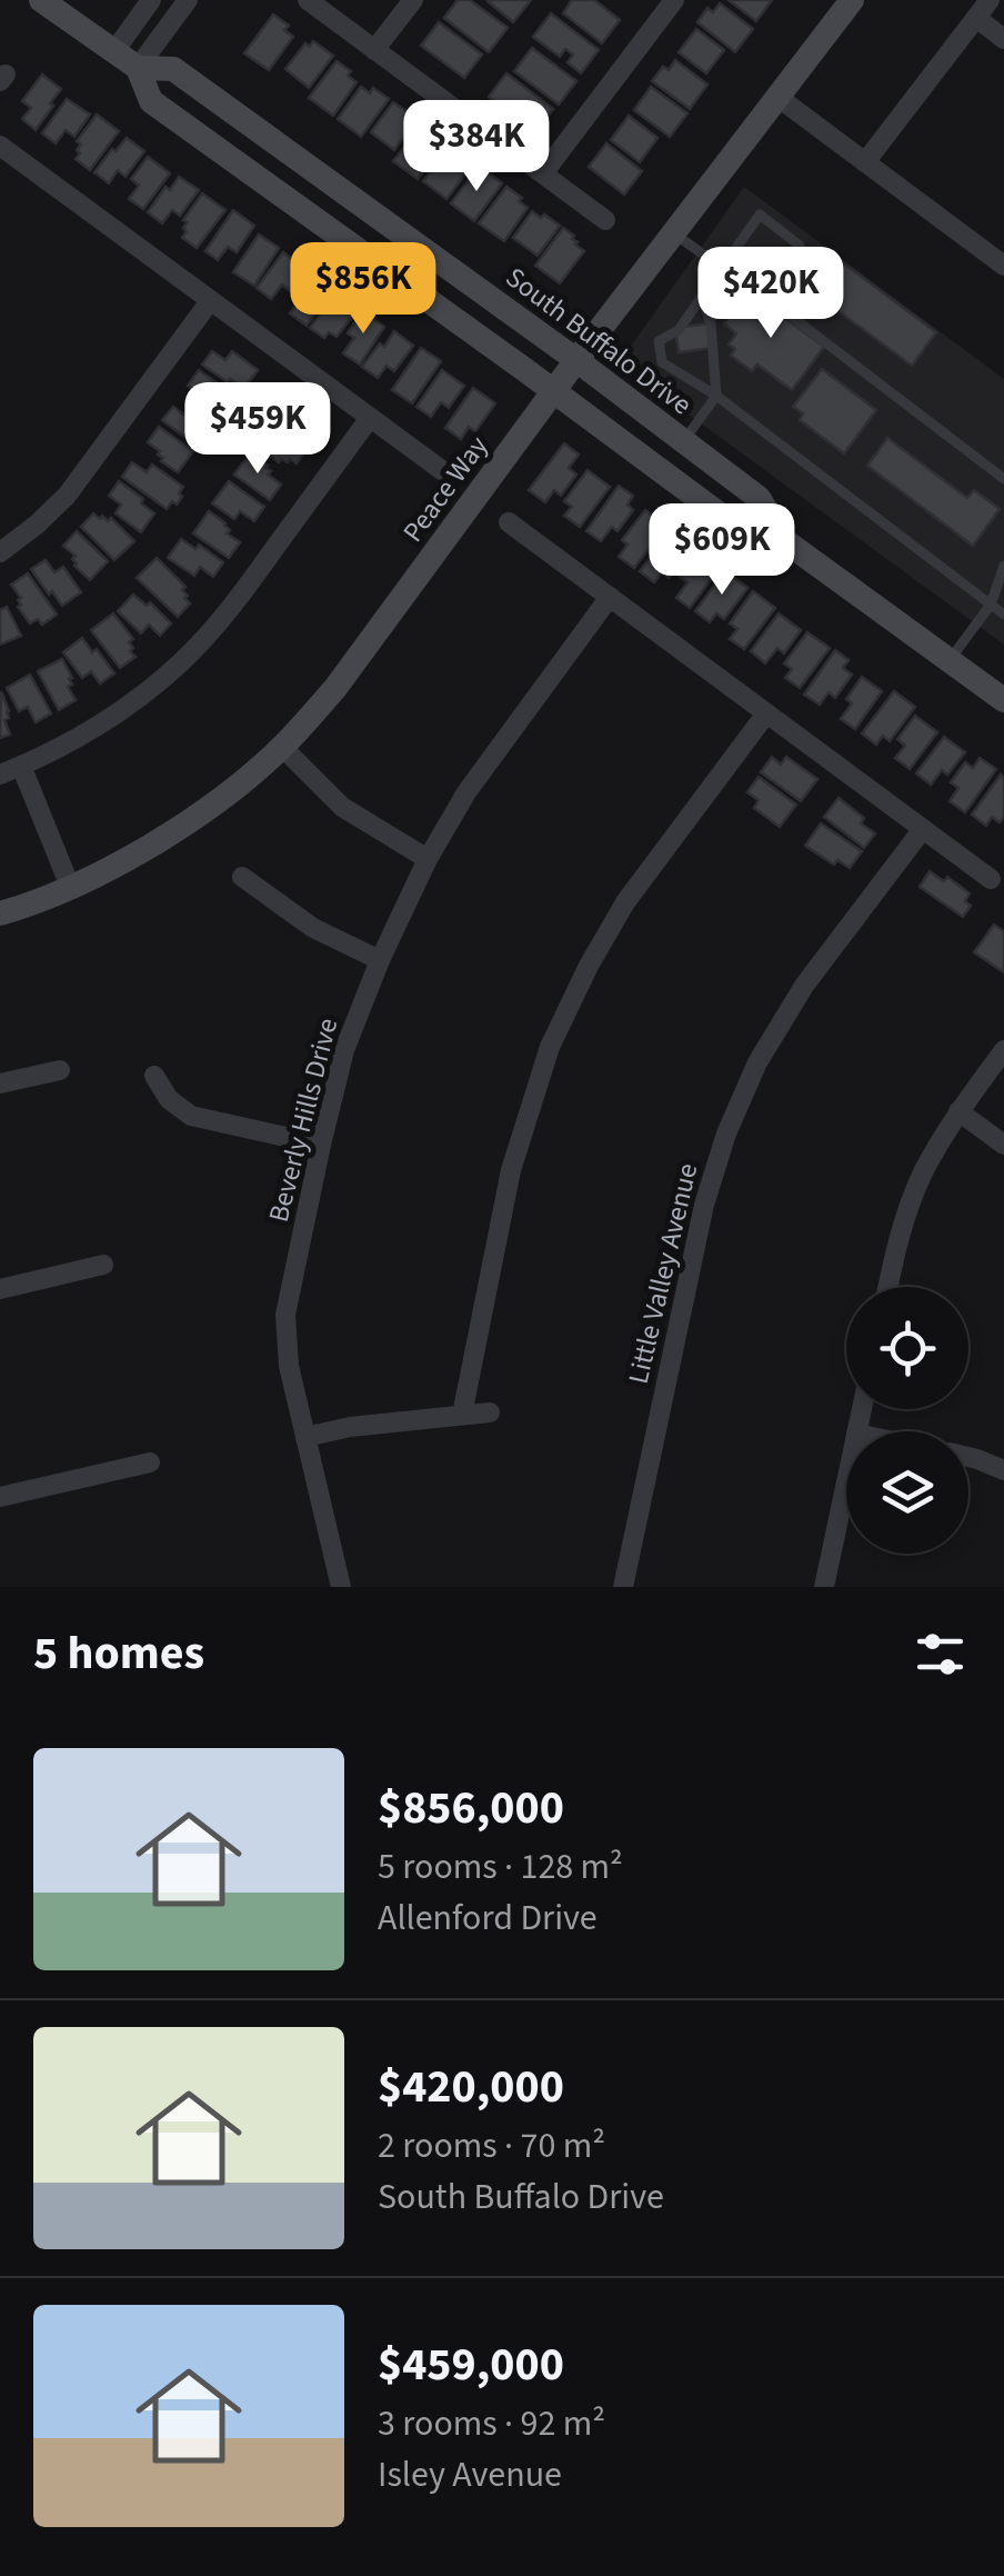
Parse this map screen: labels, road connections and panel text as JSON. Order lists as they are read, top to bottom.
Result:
{
  "streets": {
    "main road": ["South Buffalo Drive", "Peace Way"],
    "street": ["Beverly Hills Drive", "Little Valley Avenue"]
  },
  "crossings": [
    ["South Buffalo Drive", "Peace Way"]
  ],
  "page": {
    "price": [
      "$384K",
      "$856K",
      "$420K",
      "$459K",
      "$609K"
    ],
    "heading": "5 homes",
    "list": [
      {
        "name": "$856,000",
        "note": "5 rooms · 128 m² · Allenford Drive"
      },
      {
        "name": "$420,000",
        "note": "2 rooms · 70 m² · South Buffalo Drive"
      },
      {
        "name": "$459,000",
        "note": "3 rooms · 92 m² · Isley Avenue"
      }
    ]
  }
}
